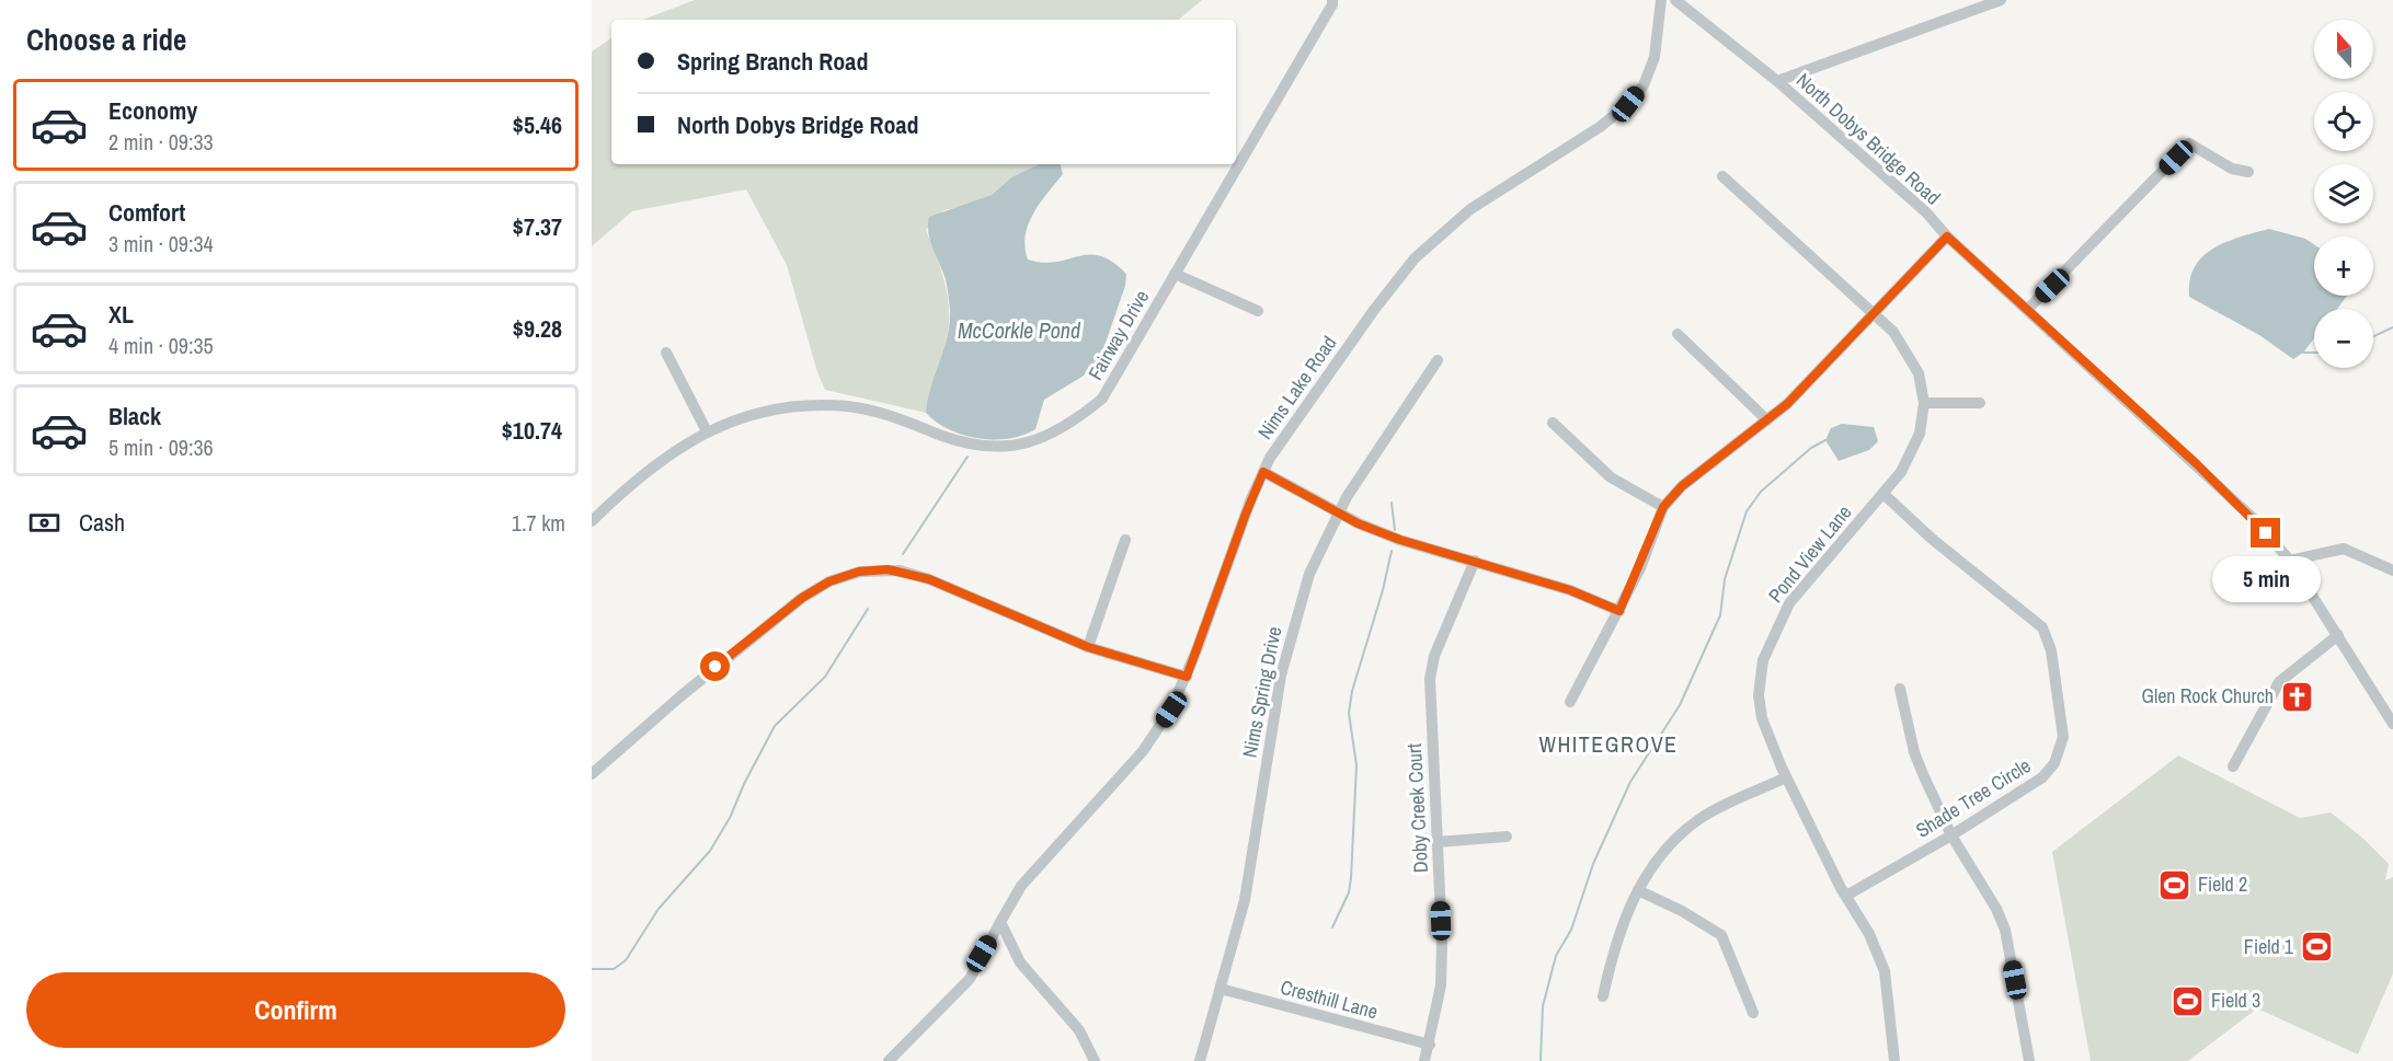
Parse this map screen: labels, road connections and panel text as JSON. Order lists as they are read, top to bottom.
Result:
{
  "streets": {
    "street": [
      "North Dobys Bridge Road",
      "Fairway Drive",
      "Nims Lake Road",
      "Pond View Lane",
      "Nims Spring Drive",
      "Shade Tree Circle",
      "Doby Creek Court",
      "Cresthill Lane"
    ]
  },
  "crossings": [
    ["Pond View Lane", "Shade Tree Circle"],
    ["Nims Spring Drive", "Cresthill Lane"],
    ["Doby Creek Court", "Cresthill Lane"]
  ],
  "districts": ["WHITEGROVE"],
  "water": ["McCorkle Pond"],
  "places": {
    "church": ["Glen Rock Church"],
    "sports": ["Field 2", "Field 1", "Field 3"]
  },
  "north": "top",
  "page": {
    "heading": "Choose a ride",
    "map_buttons": ["+", "−"],
    "banner": ["Spring Branch Road", "North Dobys Bridge Road"],
    "list": [
      {
        "name": "Economy",
        "note": "2 min · 09:33",
        "value": "$5.46"
      },
      {
        "name": "Comfort",
        "note": "3 min · 09:34",
        "value": "$7.37"
      },
      {
        "name": "XL",
        "note": "4 min · 09:35",
        "value": "$9.28"
      },
      {
        "name": "Black",
        "note": "5 min · 09:36",
        "value": "$10.74"
      }
    ],
    "pay": ["Cash", "1.7 km"],
    "bubble": "5 min",
    "buttons": "Confirm"
  }
}
